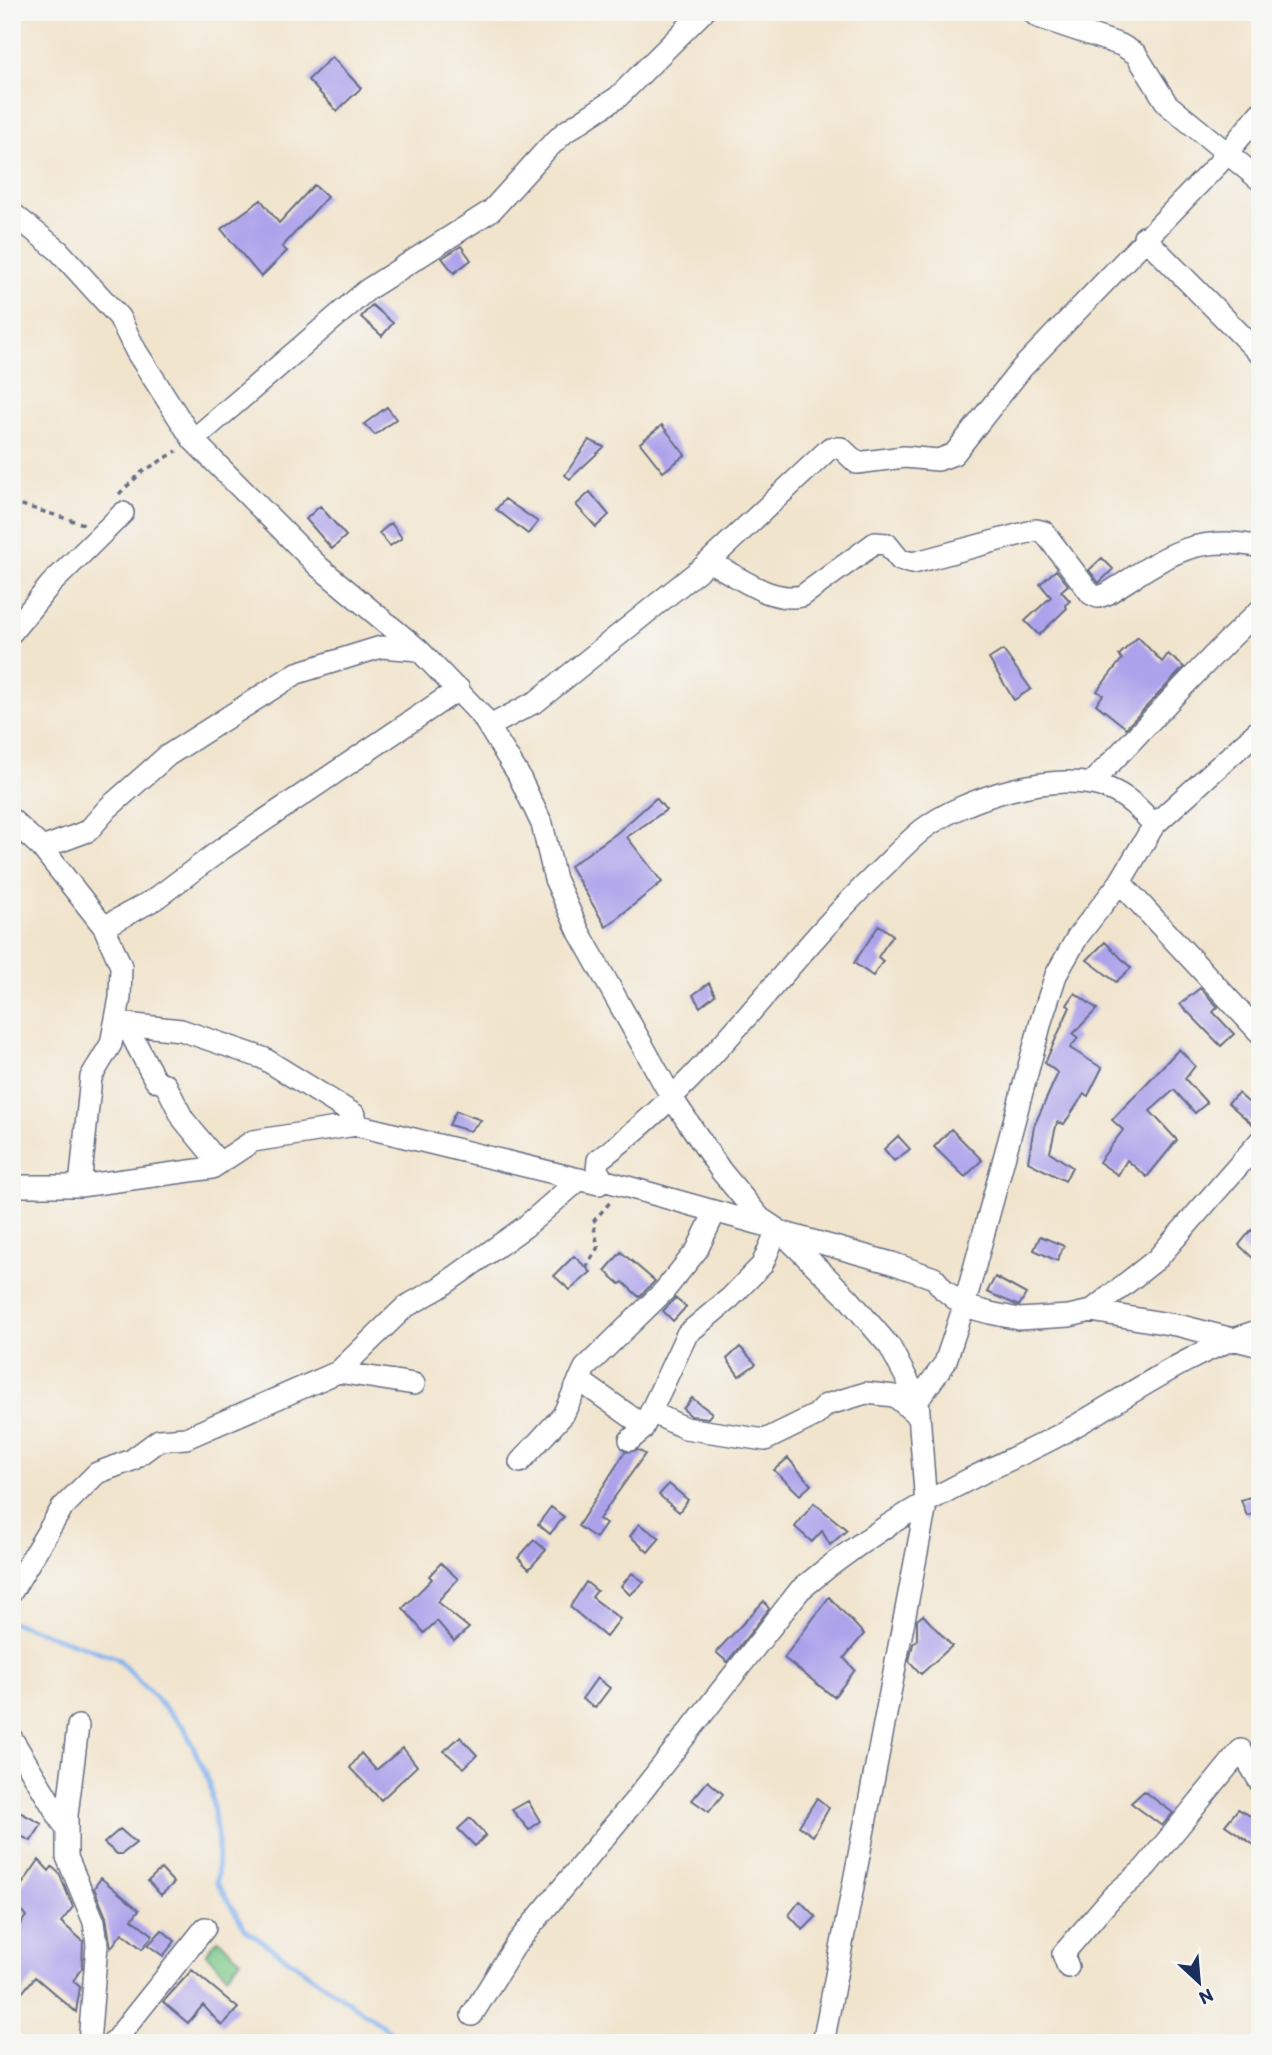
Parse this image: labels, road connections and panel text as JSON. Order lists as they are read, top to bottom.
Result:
{
  "north": "bottom right"
}
